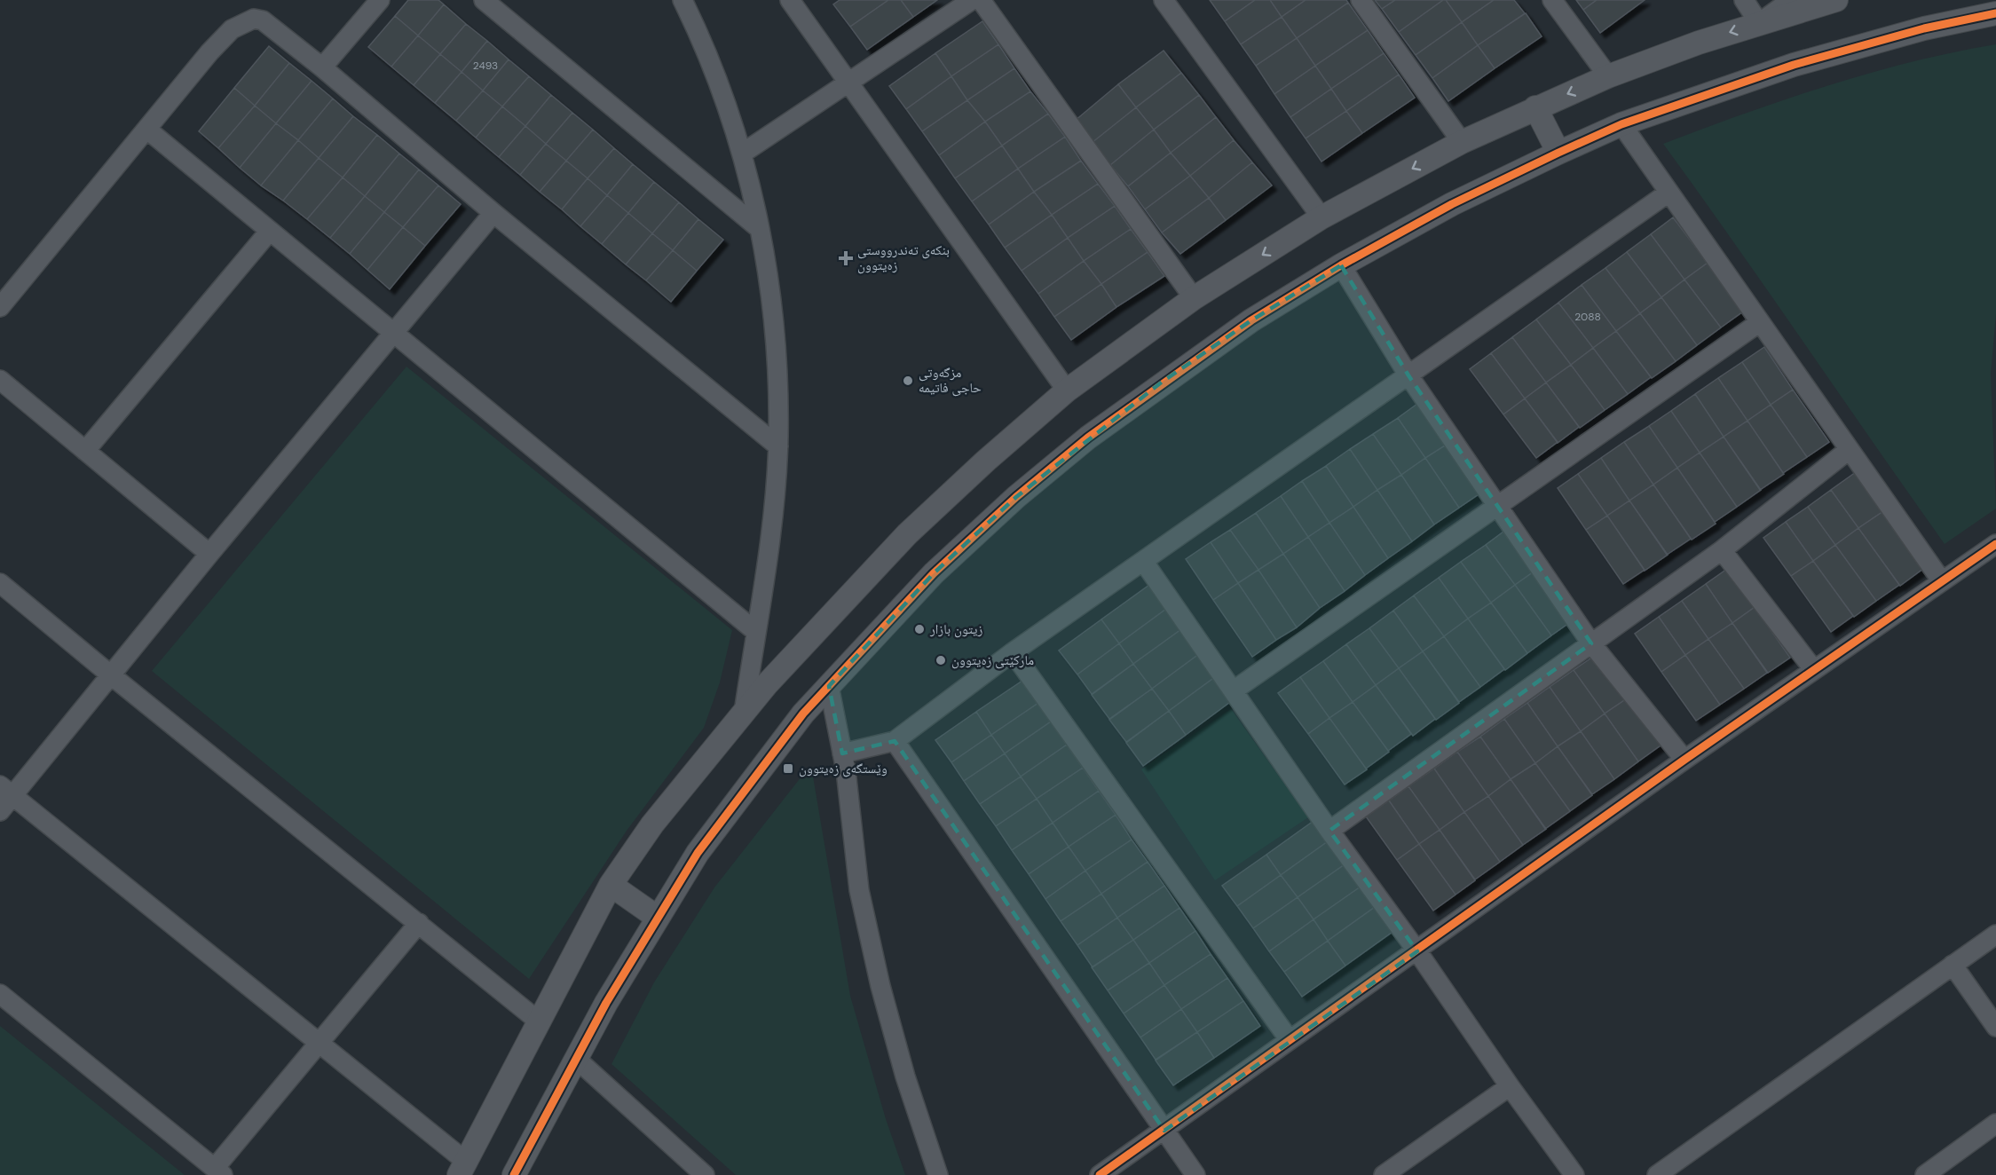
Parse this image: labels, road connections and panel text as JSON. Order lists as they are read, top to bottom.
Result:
{
  "places": {
    "health": ["بنکەی تەندرووستی زەیتوون"],
    "other": ["مزگەوتی حاجی فاتیمە", "زيتون بازار", "مارکێتی زەیتوون"],
    "transit": ["وێستگەی زەیتوون"]
  },
  "house_numbers": ["2493", "2088"]
}
